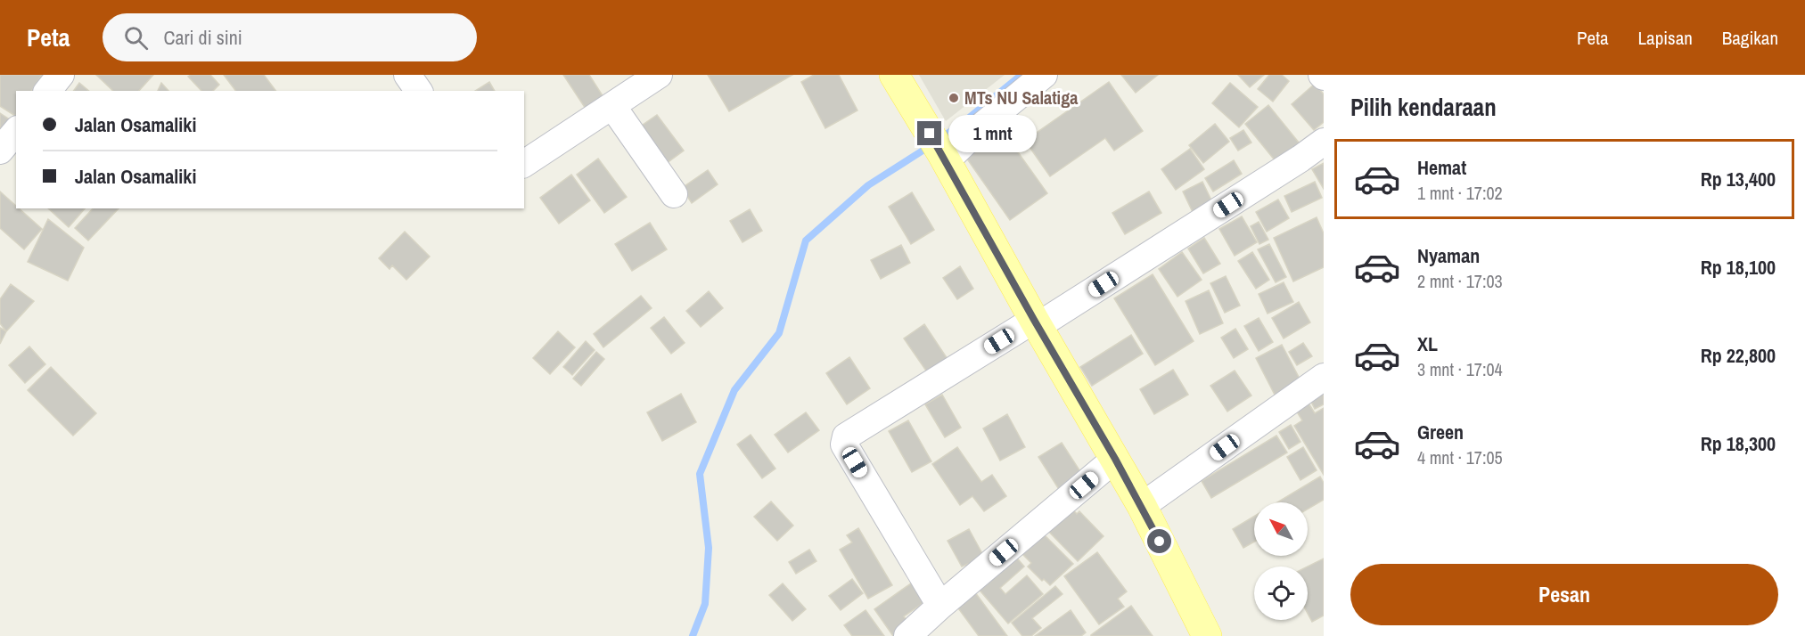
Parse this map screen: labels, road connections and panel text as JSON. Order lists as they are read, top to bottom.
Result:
{
  "places": ["MTs NU Salatiga"],
  "north": "top left",
  "page": {
    "header": "Peta",
    "search": "Cari di sini",
    "nav": ["Peta", "Lapisan", "Bagikan"],
    "heading": "Pilih kendaraan",
    "banner": ["Jalan Osamaliki", "Jalan Osamaliki"],
    "bubble": "1 mnt",
    "list": [
      {
        "name": "Hemat",
        "note": "1 mnt · 17:02",
        "value": "Rp 13,400"
      },
      {
        "name": "Nyaman",
        "note": "2 mnt · 17:03",
        "value": "Rp 18,100"
      },
      {
        "name": "XL",
        "note": "3 mnt · 17:04",
        "value": "Rp 22,800"
      },
      {
        "name": "Green",
        "note": "4 mnt · 17:05",
        "value": "Rp 18,300"
      }
    ],
    "buttons": "Pesan"
  }
}
